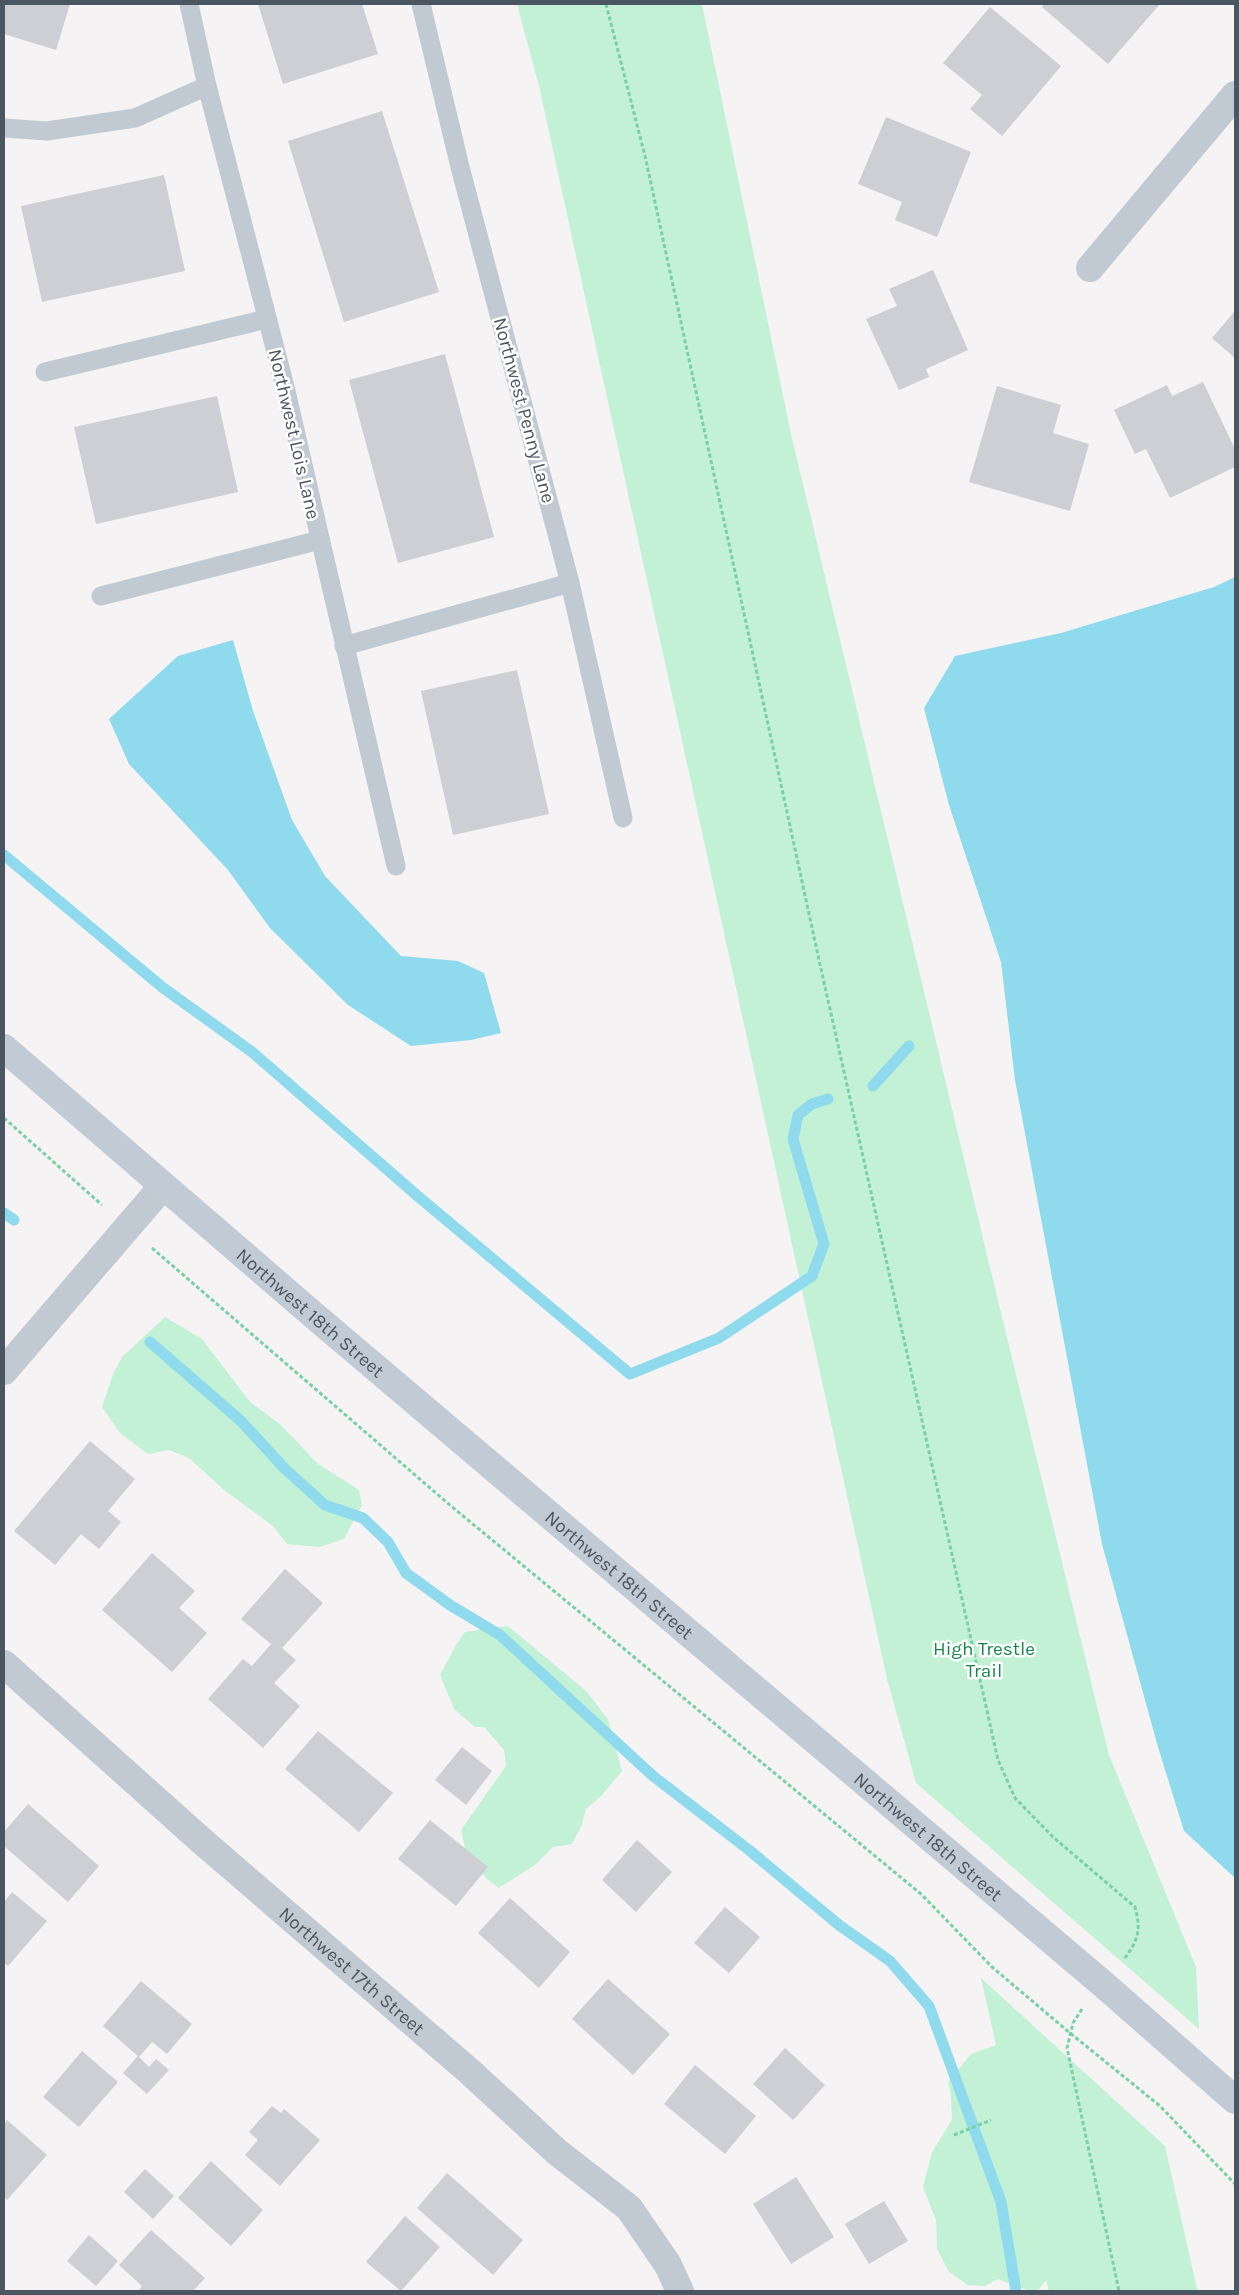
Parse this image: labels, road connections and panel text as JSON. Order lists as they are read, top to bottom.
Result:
{
  "streets": {
    "main road": ["Northwest 18th Street"],
    "street": ["Northwest 17th Street"],
    "lane": ["Northwest Penny Lane", "Northwest Lois Lane"]
  },
  "parks": ["High Trestle Trail"]
}
